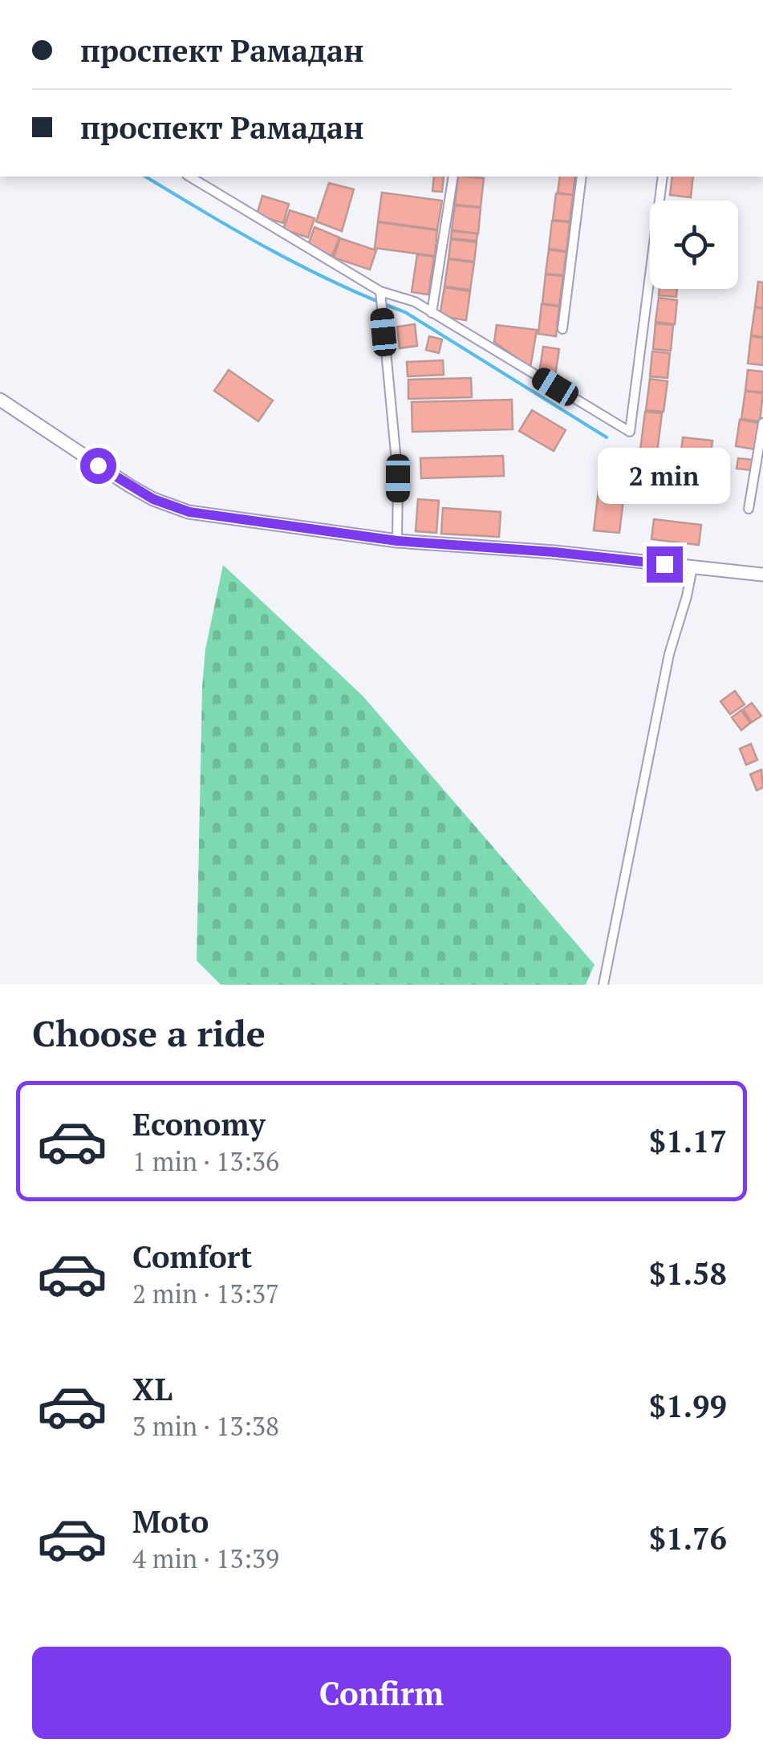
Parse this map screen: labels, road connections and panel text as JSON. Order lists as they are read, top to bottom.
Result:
{
  "page": {
    "banner": ["проспект Рамадан", "проспект Рамадан"],
    "bubble": "2 min",
    "heading": "Choose a ride",
    "list": [
      {
        "name": "Economy",
        "note": "1 min · 13:36",
        "value": "$1.17"
      },
      {
        "name": "Comfort",
        "note": "2 min · 13:37",
        "value": "$1.58"
      },
      {
        "name": "XL",
        "note": "3 min · 13:38",
        "value": "$1.99"
      },
      {
        "name": "Moto",
        "note": "4 min · 13:39",
        "value": "$1.76"
      }
    ],
    "buttons": "Confirm"
  }
}
